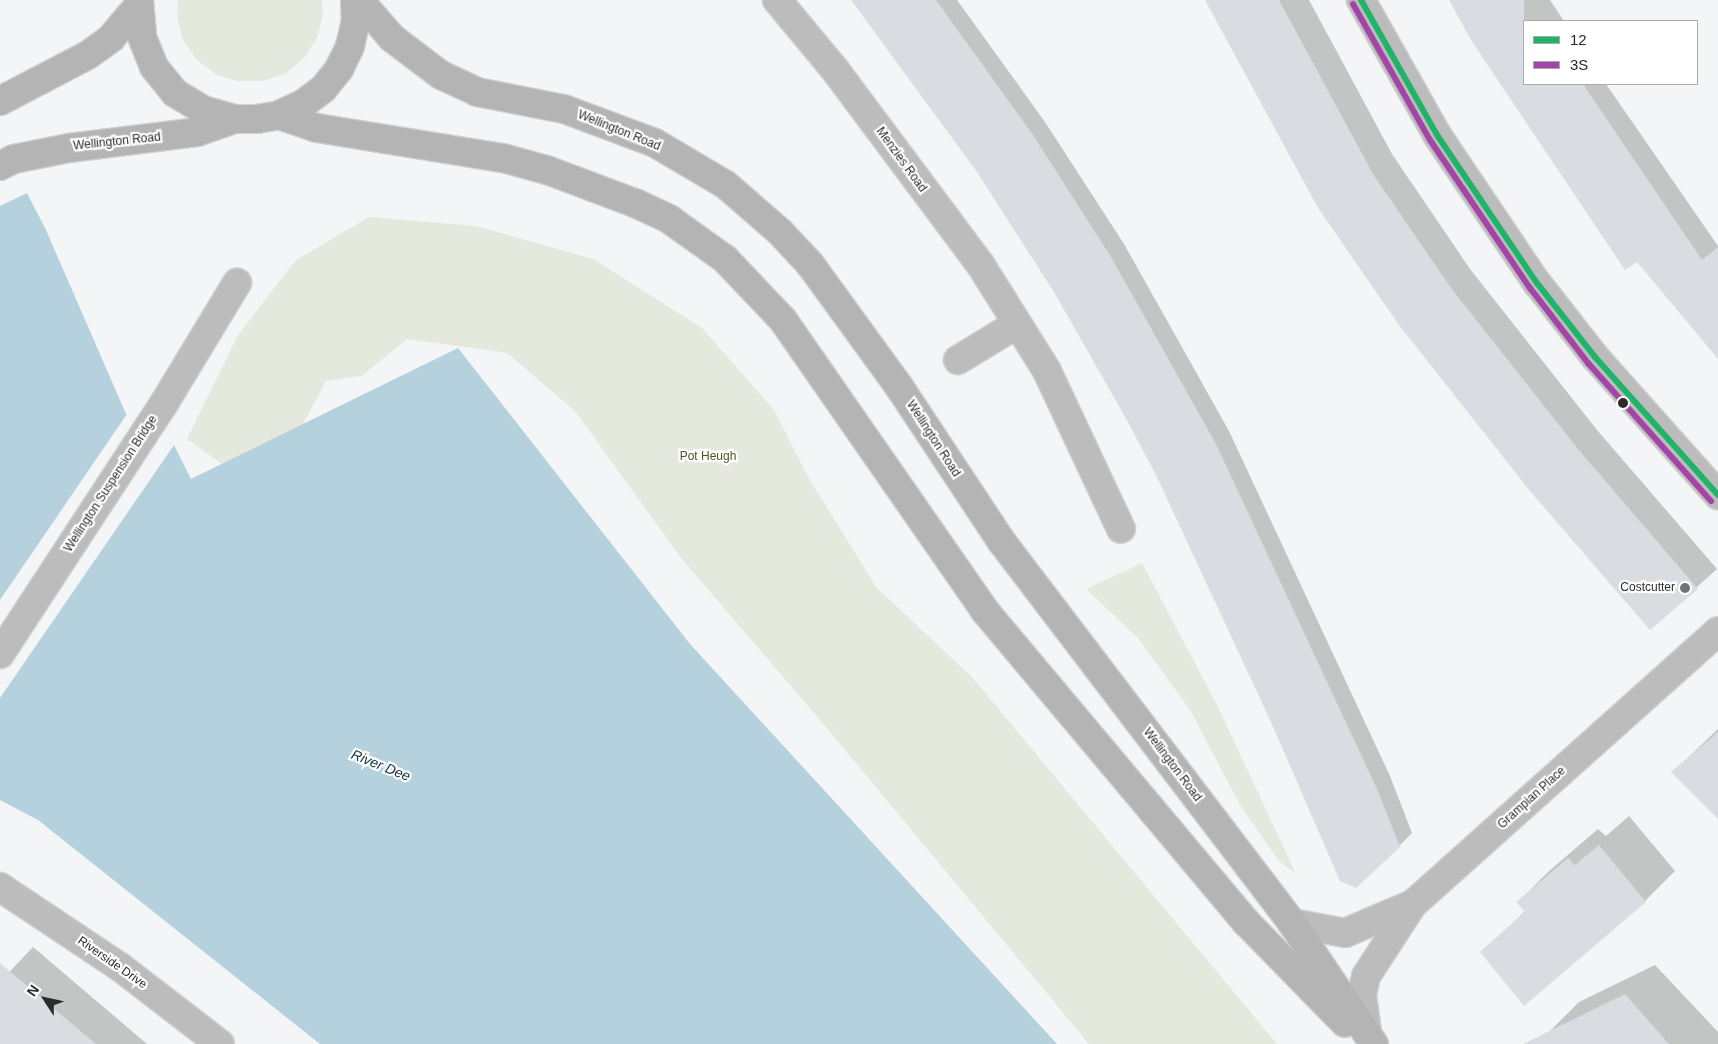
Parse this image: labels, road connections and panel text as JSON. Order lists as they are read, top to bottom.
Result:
{
  "streets": {
    "main road": ["Wellington Road"],
    "street": [
      "Menzies Road",
      "Wellington Suspension Bridge",
      "Grampian Place",
      "Riverside Drive"
    ]
  },
  "crossings": [
    ["Wellington Road", "Grampian Place"]
  ],
  "water": ["River Dee"],
  "parks": ["Pot Heugh"],
  "places": ["Costcutter"],
  "lines": ["transit line 12", "transit line 3S"],
  "legend": ["12", "3S"],
  "north": "top left"
}
